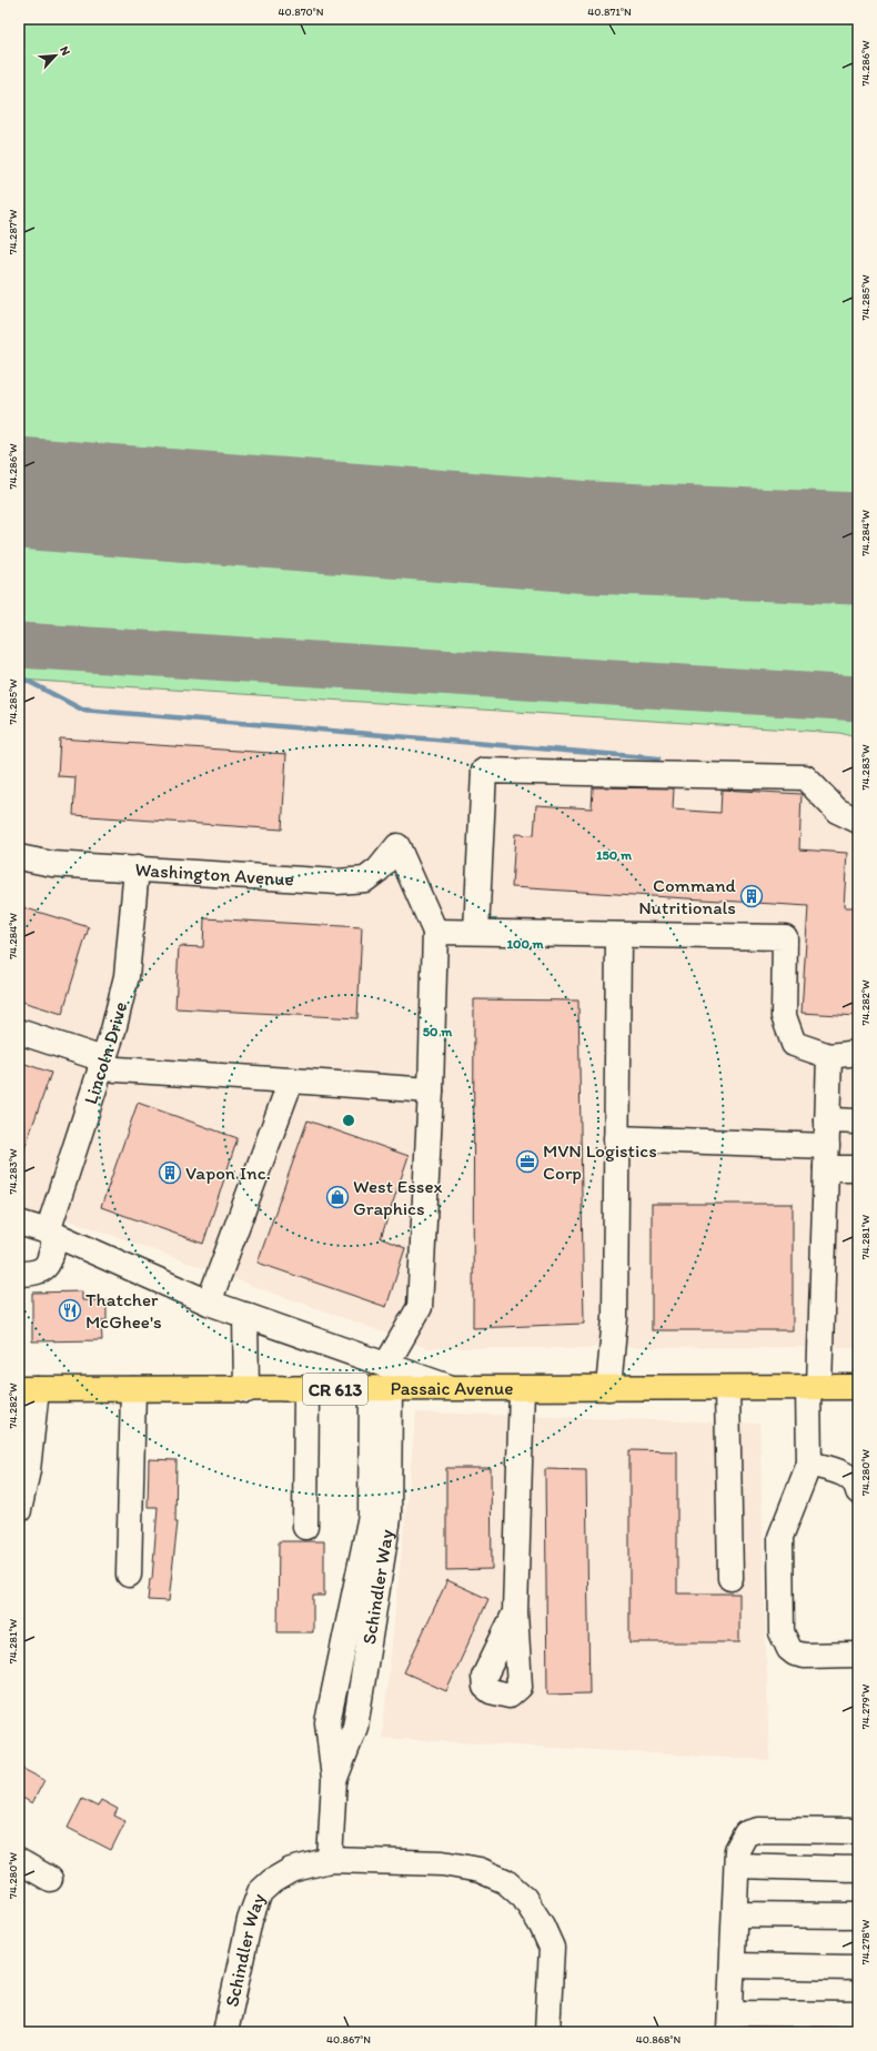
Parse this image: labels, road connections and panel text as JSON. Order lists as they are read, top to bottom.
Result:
{
  "streets": {
    "main road": ["CR 613", "Passaic Avenue"],
    "street": ["Washington Avenue", "Lincoln Drive", "Schindler Way"]
  },
  "crossings": [
    ["Washington Avenue", "Lincoln Drive"],
    ["Passaic Avenue", "Schindler Way"]
  ],
  "places": {
    "building": ["Command Nutritionals", "Vapon Inc."],
    "office": ["MVN Logistics Corp"],
    "shop": ["West Essex Graphics"],
    "restaurant": ["Thatcher McGhee's"]
  },
  "north": "top right",
  "coordinates": [
    "40.870°N",
    "40.871°N",
    "74.286°W",
    "74.287°W",
    "74.285°W",
    "74.284°W",
    "74.283°W",
    "74.282°W",
    "74.281°W",
    "74.280°W",
    "74.279°W",
    "74.278°W",
    "40.867°N",
    "40.868°N"
  ],
  "rings": ["150 m", "100 m", "50 m"]
}
